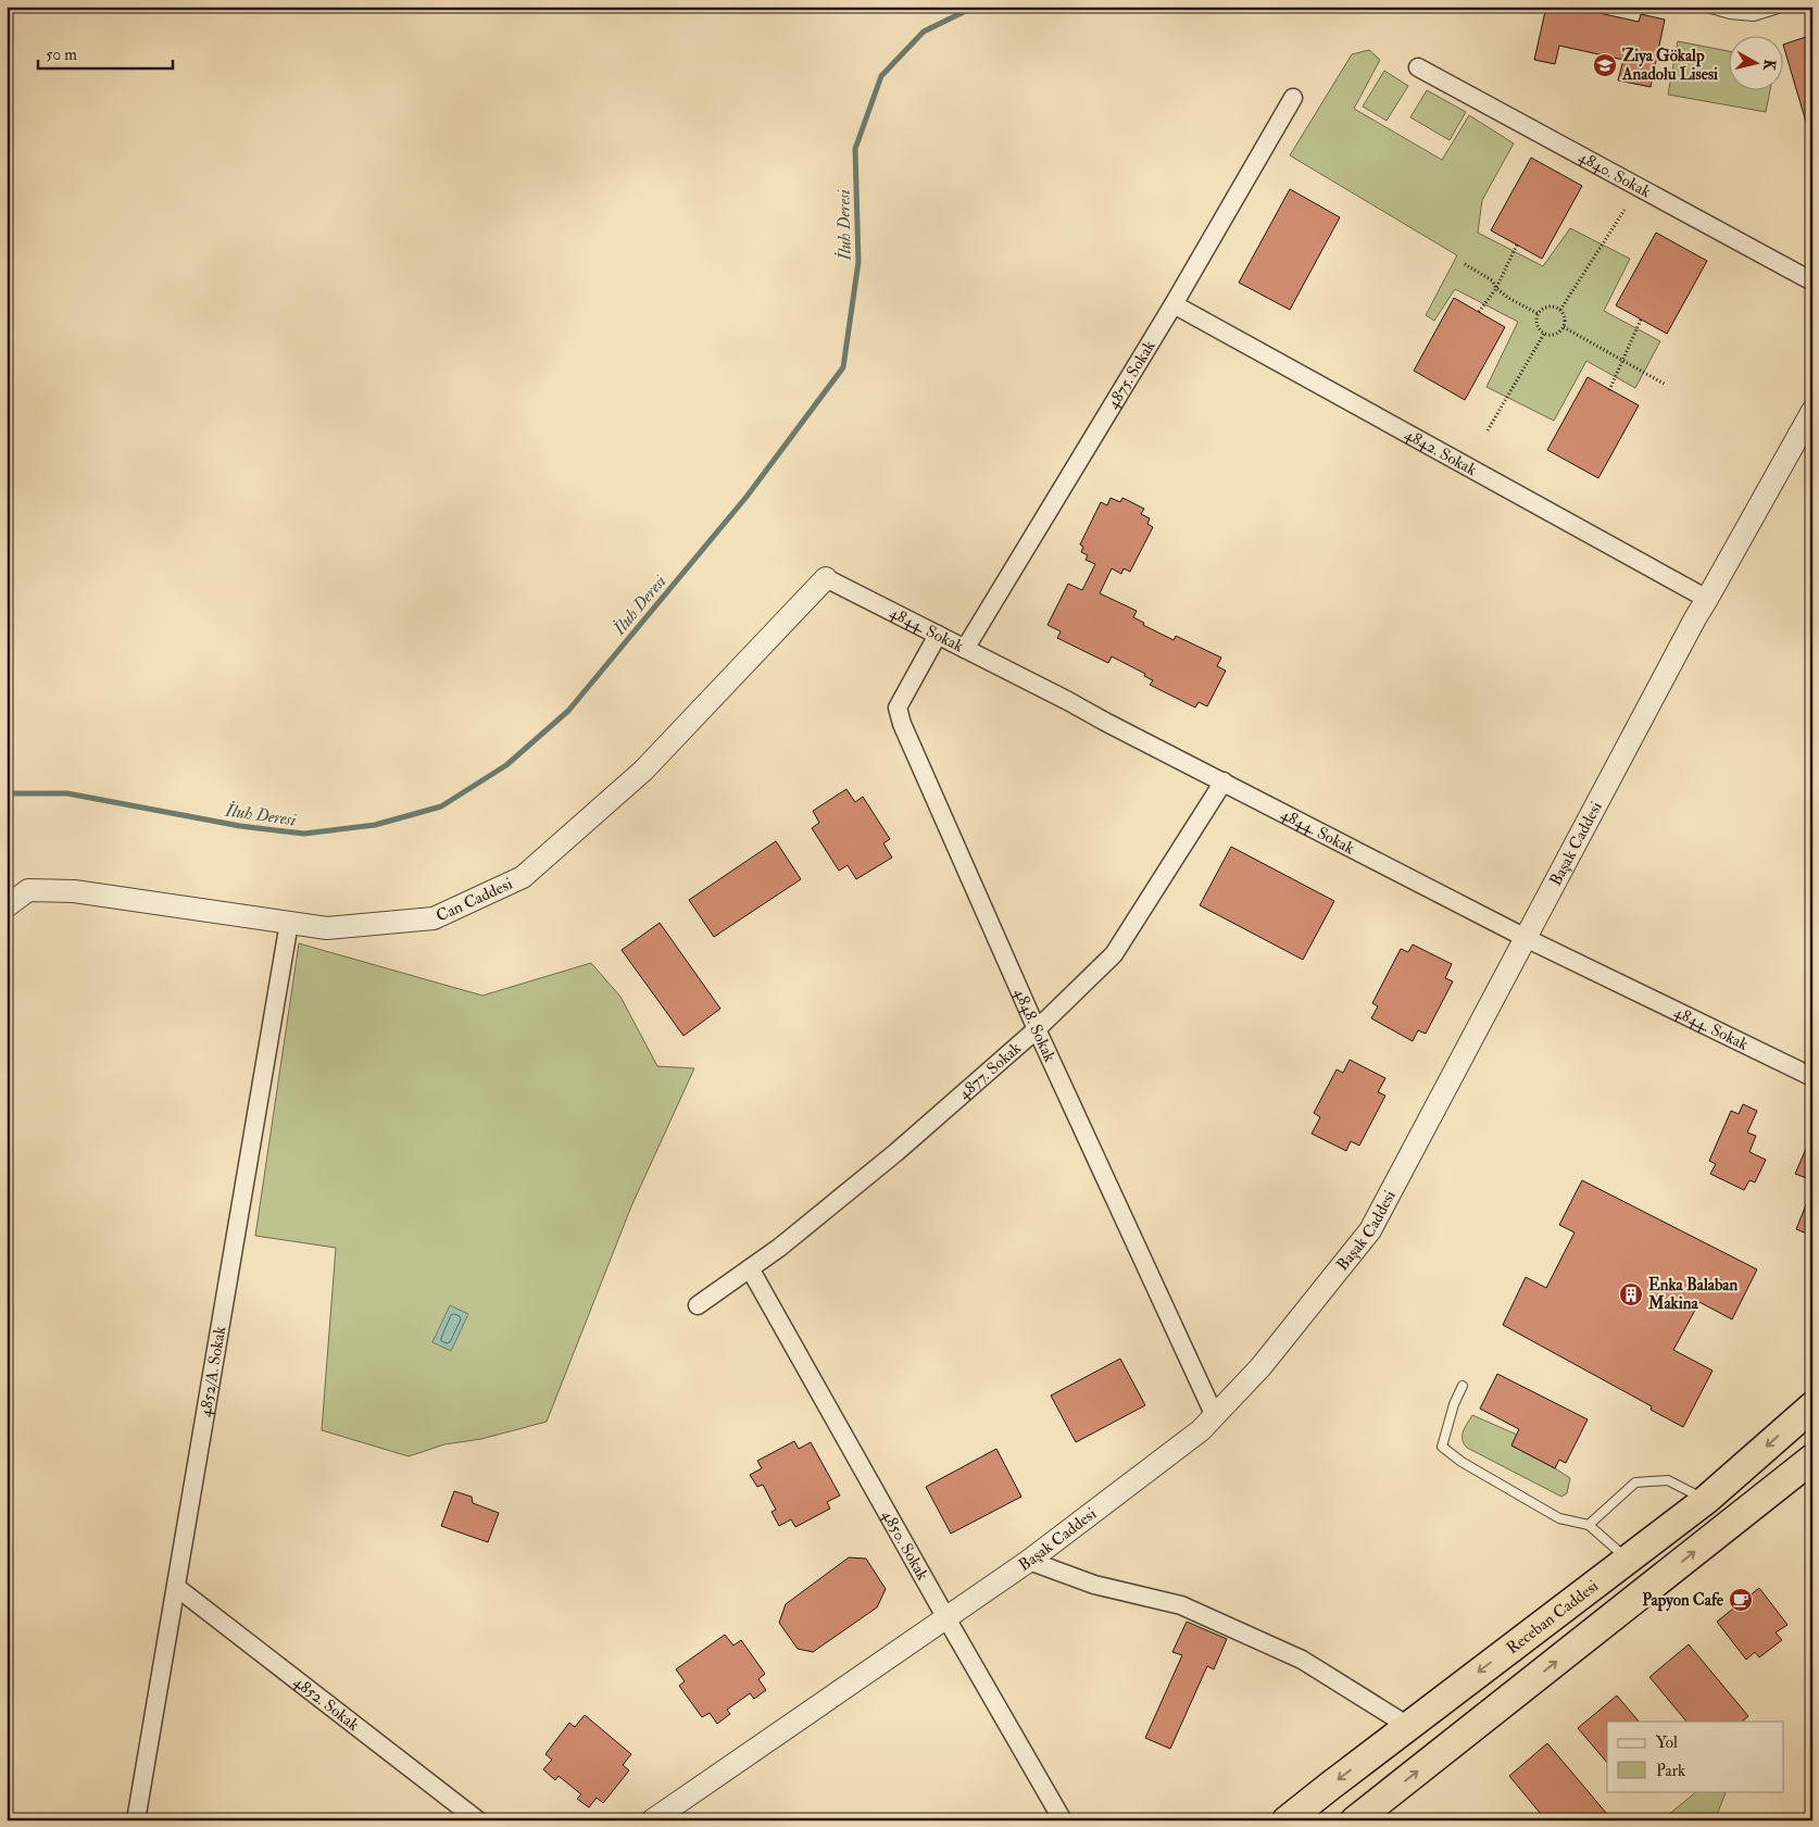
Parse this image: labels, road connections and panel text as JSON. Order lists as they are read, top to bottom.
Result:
{
  "streets": {
    "highway": ["Receban Caddesi"],
    "street": [
      "4840. Sokak",
      "4875. Sokak",
      "4842. Sokak",
      "4844. Sokak",
      "Başak Caddesi",
      "Can Caddesi",
      "4848. Sokak",
      "4877. Sokak",
      "4852/A. Sokak",
      "4850. Sokak",
      "4852. Sokak"
    ]
  },
  "crossings": [
    ["4875. Sokak", "4842. Sokak"],
    ["4875. Sokak", "4844. Sokak"],
    ["4842. Sokak", "Başak Caddesi"],
    ["4844. Sokak", "Başak Caddesi"],
    ["4844. Sokak", "Can Caddesi"],
    ["4844. Sokak", "4848. Sokak"],
    ["4844. Sokak", "4877. Sokak"],
    ["Başak Caddesi", "4848. Sokak"],
    ["Başak Caddesi", "4850. Sokak"],
    ["Can Caddesi", "4852/A. Sokak"],
    ["4848. Sokak", "4877. Sokak"],
    ["4877. Sokak", "4850. Sokak"],
    ["4852/A. Sokak", "4852. Sokak"]
  ],
  "water": ["İluh Deresi"],
  "places": {
    "school or university": ["Ziya Gökalp Anadolu Lisesi"],
    "building": ["Enka Balaban Makina"],
    "cafe": ["Papyon Cafe"]
  },
  "legend": ["Yol", "Park"],
  "scale_bar": "50 m",
  "north": "right"
}
